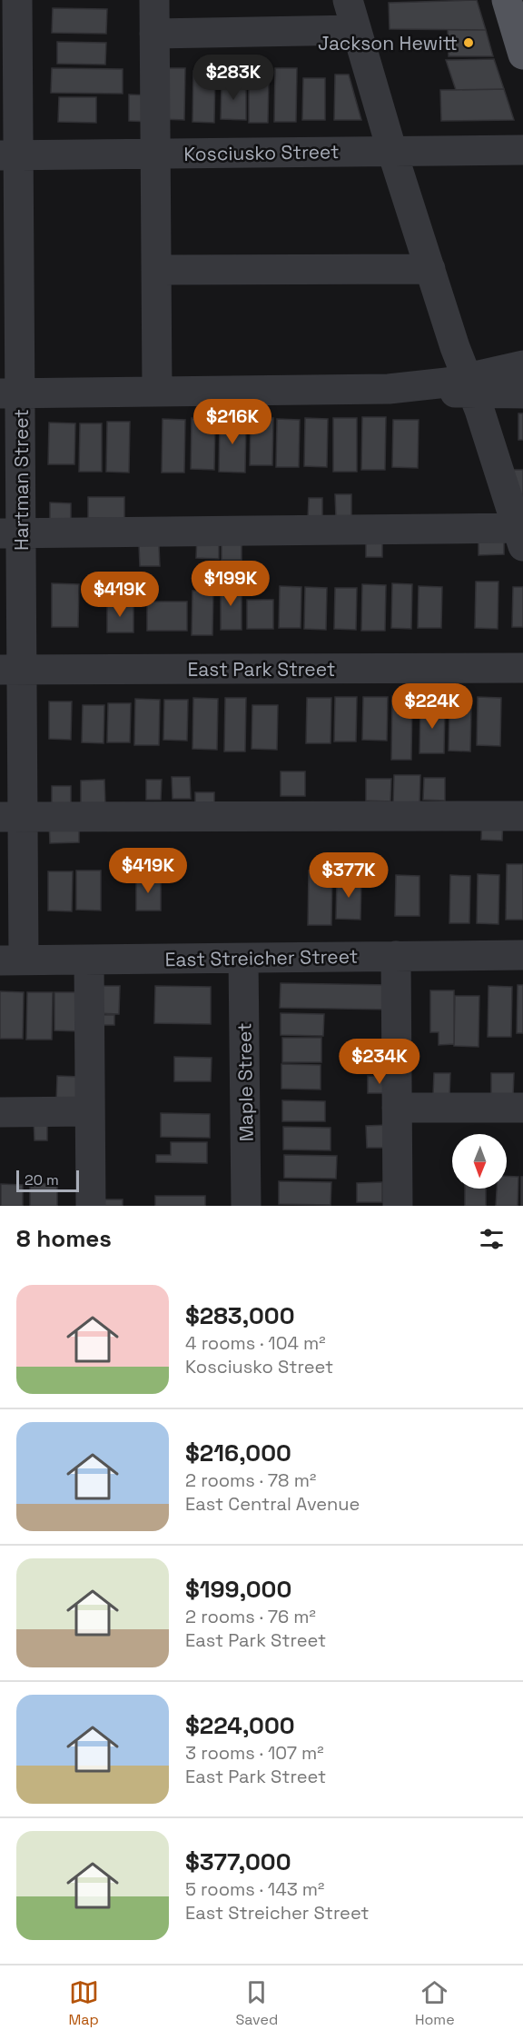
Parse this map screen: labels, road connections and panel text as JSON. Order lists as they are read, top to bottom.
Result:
{
  "streets": {
    "street": [
      "Kosciusko Street",
      "Hartman Street",
      "East Park Street",
      "East Streicher Street",
      "Maple Street"
    ]
  },
  "crossings": [
    ["Kosciusko Street", "Hartman Street"],
    ["Hartman Street", "East Park Street"],
    ["Hartman Street", "East Streicher Street"],
    ["East Streicher Street", "Maple Street"]
  ],
  "places": ["Jackson Hewitt"],
  "scale_bar": "20 m",
  "north": "bottom",
  "page": {
    "price": [
      "$283K",
      "$216K",
      "$199K",
      "$419K",
      "$224K",
      "$419K",
      "$377K",
      "$234K"
    ],
    "scale": "20 m",
    "heading": "8 homes",
    "list": [
      {
        "name": "$283,000",
        "note": "4 rooms · 104 m² · Kosciusko Street"
      },
      {
        "name": "$216,000",
        "note": "2 rooms · 78 m² · East Central Avenue"
      },
      {
        "name": "$199,000",
        "note": "2 rooms · 76 m² · East Park Street"
      },
      {
        "name": "$224,000",
        "note": "3 rooms · 107 m² · East Park Street"
      },
      {
        "name": "$377,000",
        "note": "5 rooms · 143 m² · East Streicher Street"
      }
    ],
    "tabs": ["Map", "Saved", "Home"]
  }
}
